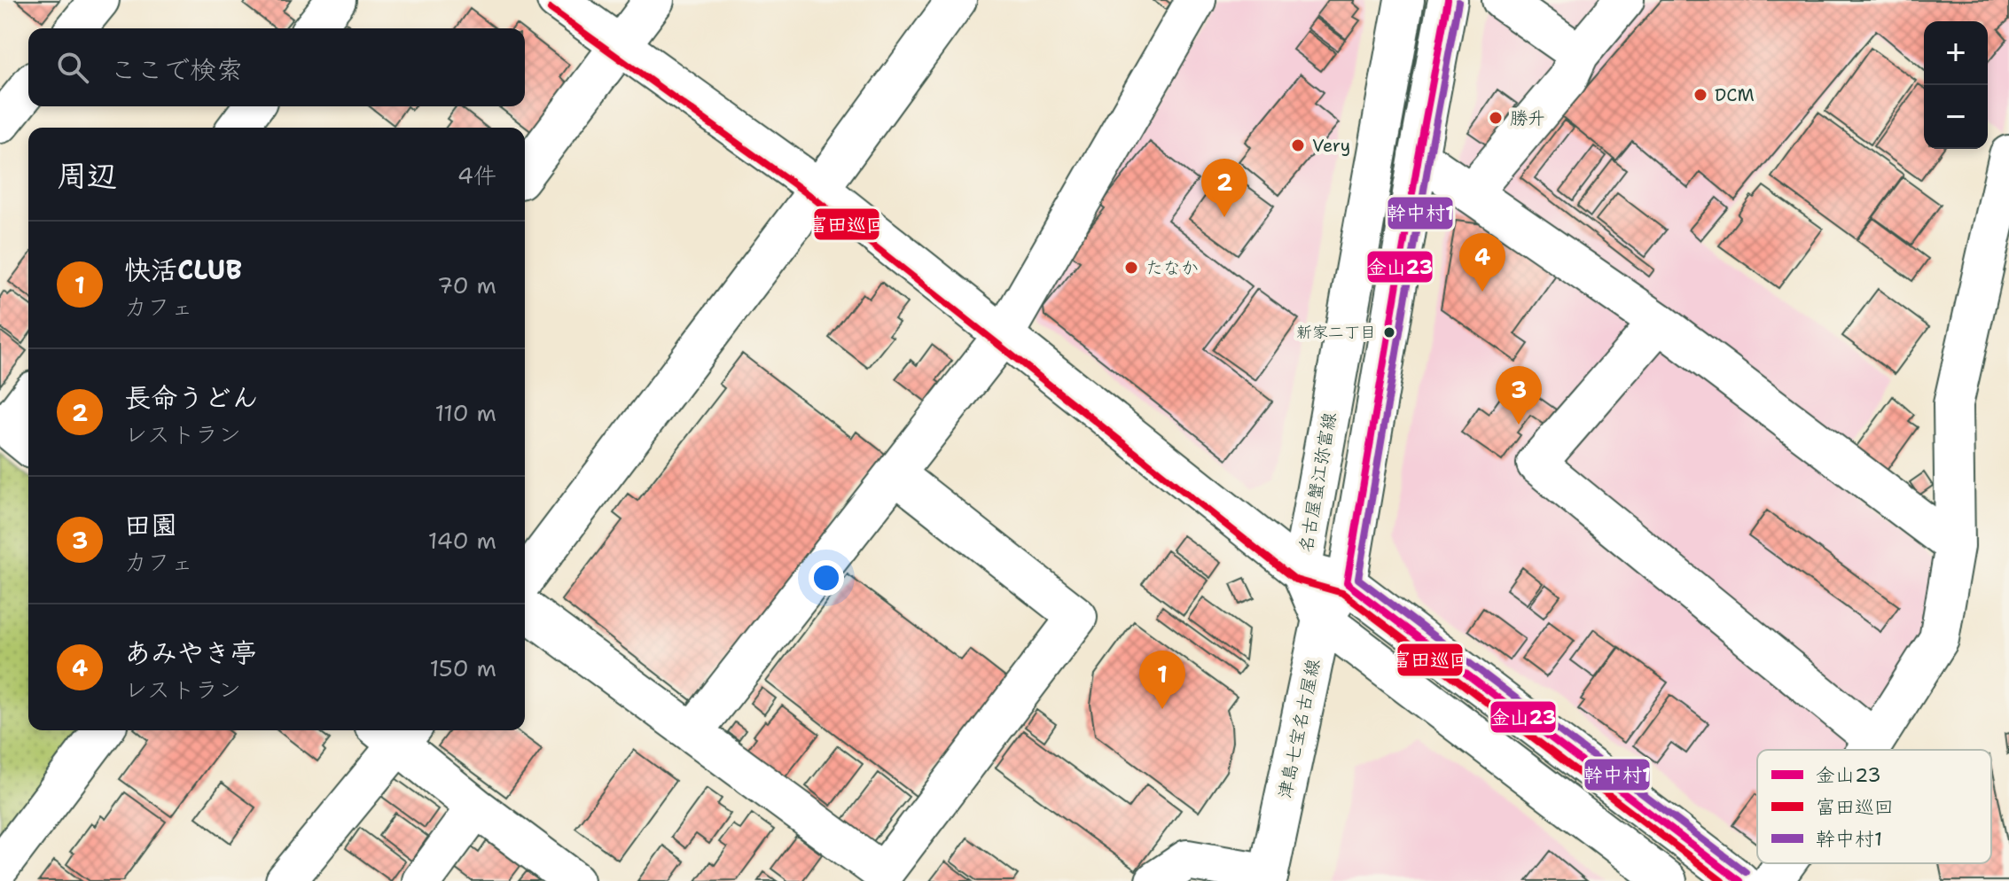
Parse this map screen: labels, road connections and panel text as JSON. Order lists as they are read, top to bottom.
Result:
{
  "streets": {
    "street": ["名古屋蟹江弥富線", "津島七宝名古屋線"]
  },
  "crossings": [
    ["名古屋蟹江弥富線", "津島七宝名古屋線"]
  ],
  "places": [
    "DCM",
    "勝升",
    "Very",
    "たなか",
    "新家二丁目"
  ],
  "lines": ["transit line 金山23", "transit line 幹中村1", "transit line 富田巡回"],
  "legend": ["金山23", "富田巡回", "幹中村1"],
  "page": {
    "map_buttons": ["+", "−"],
    "search": "ここで検索",
    "heading": ["周辺", "4件"],
    "pins": [
      "2",
      "4",
      "3",
      "1"
    ],
    "list": [
      {
        "mark": "1",
        "name": "快活CLUB",
        "note": "カフェ",
        "value": "70 m"
      },
      {
        "mark": "2",
        "name": "長命うどん",
        "note": "レストラン",
        "value": "110 m"
      },
      {
        "mark": "3",
        "name": "田園",
        "note": "カフェ",
        "value": "140 m"
      },
      {
        "mark": "4",
        "name": "あみやき亭",
        "note": "レストラン",
        "value": "150 m"
      }
    ]
  }
}
